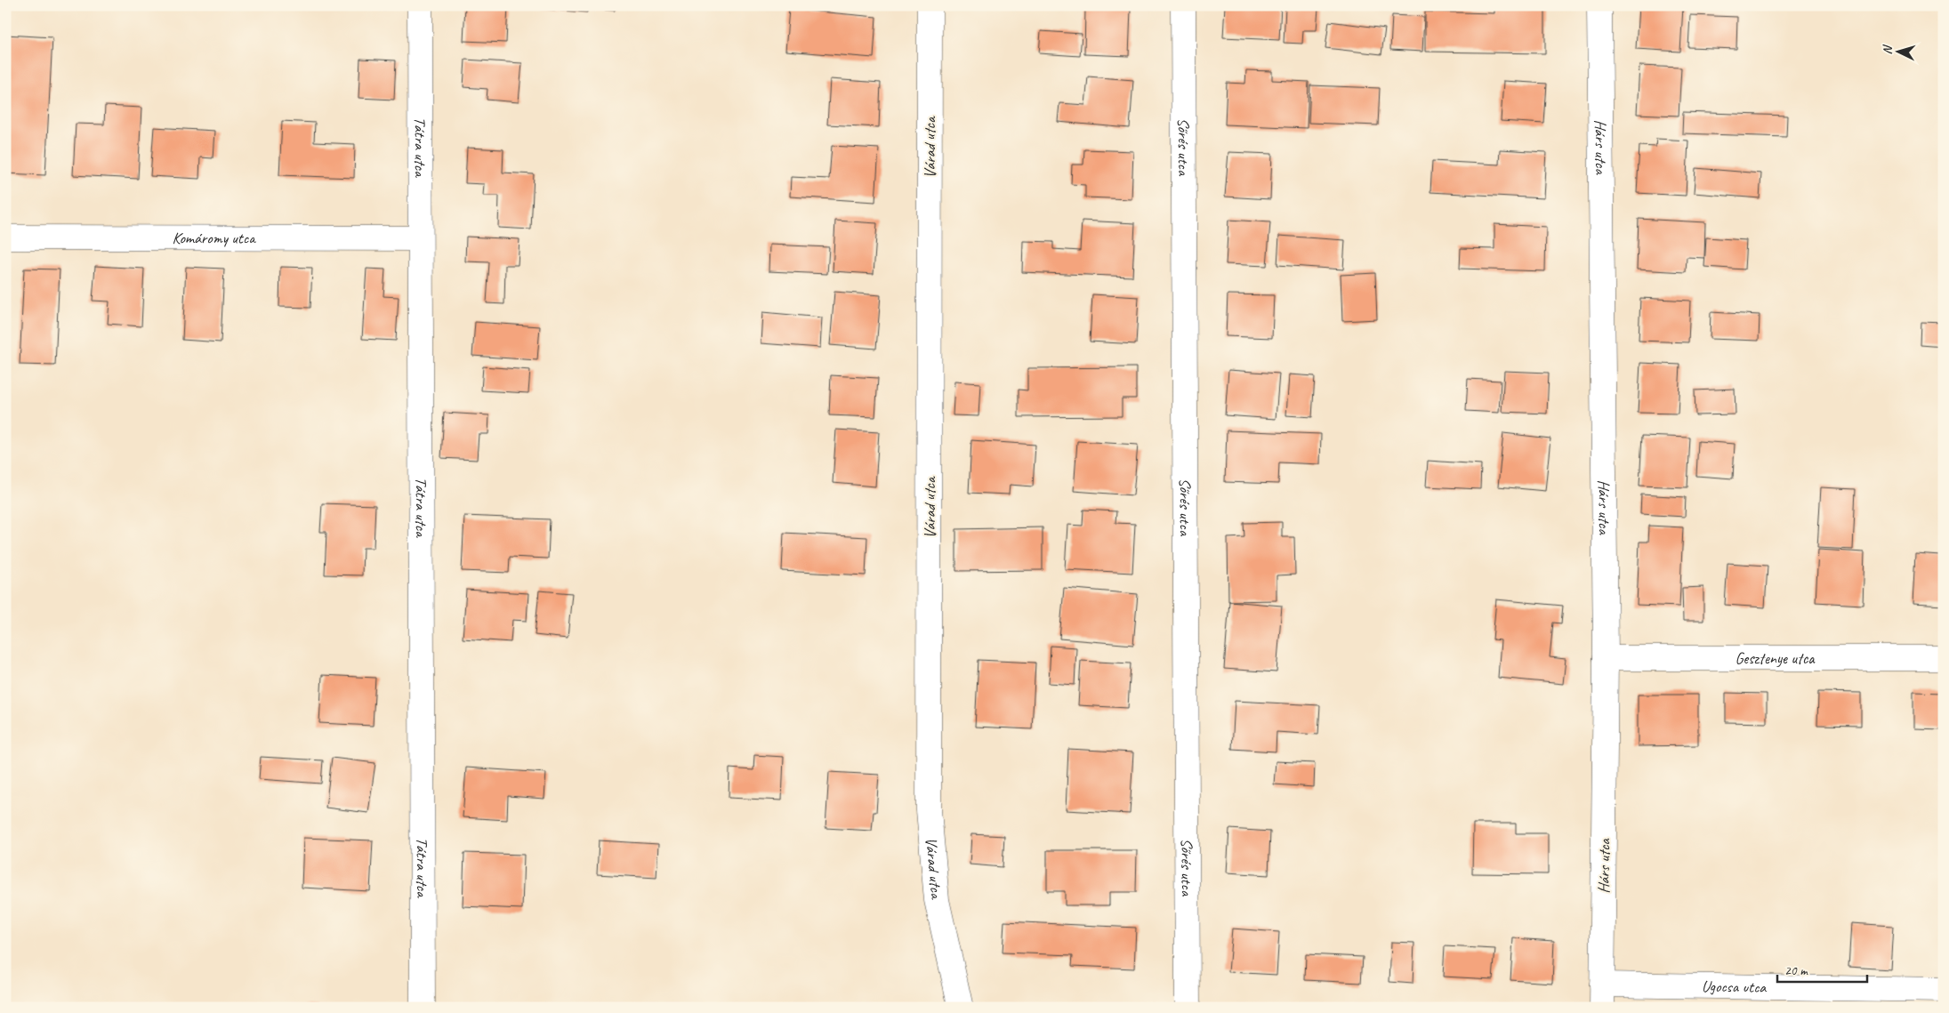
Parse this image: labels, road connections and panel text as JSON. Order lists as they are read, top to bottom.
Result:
{
  "streets": {
    "street": [
      "Tátra utca",
      "Sőrés utca",
      "Hárs utca",
      "Várad utca",
      "Komáromy utca",
      "Gesztenye utca",
      "Ugocsa utca"
    ]
  },
  "crossings": [
    ["Tátra utca", "Komáromy utca"],
    ["Hárs utca", "Gesztenye utca"],
    ["Hárs utca", "Ugocsa utca"]
  ],
  "scale_bar": "20 m",
  "north": "left"
}
